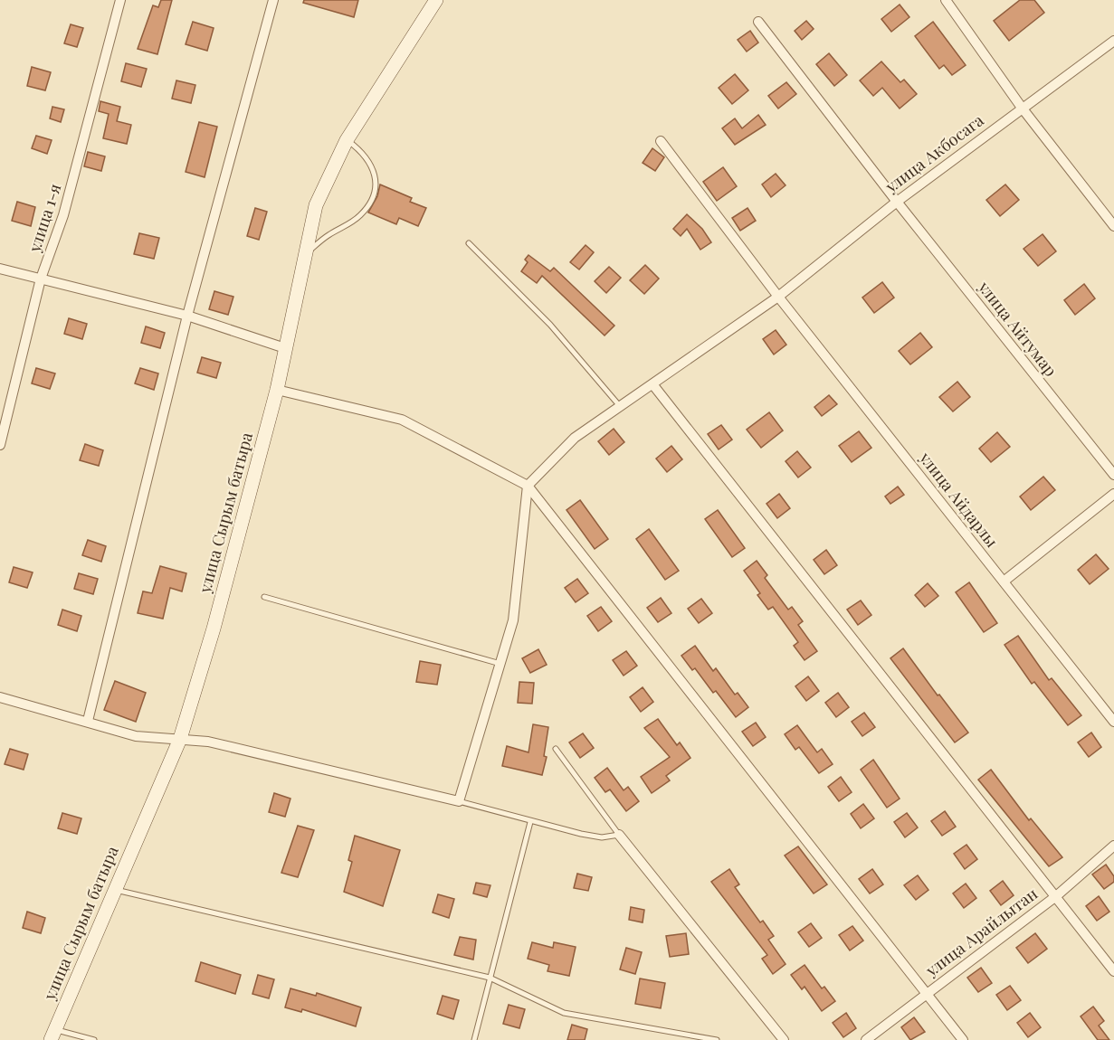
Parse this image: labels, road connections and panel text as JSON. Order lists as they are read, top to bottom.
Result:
{
  "streets": {
    "street": [
      "улица Акбосага",
      "улица 1-я",
      "улица Айтумар",
      "улица Айдарлы",
      "улица Сырым батыра",
      "улица Арайлытан"
    ]
  },
  "crossings": [
    ["улица Акбосага", "улица Айтумар"],
    ["улица Акбосага", "улица Айдарлы"]
  ]
}
